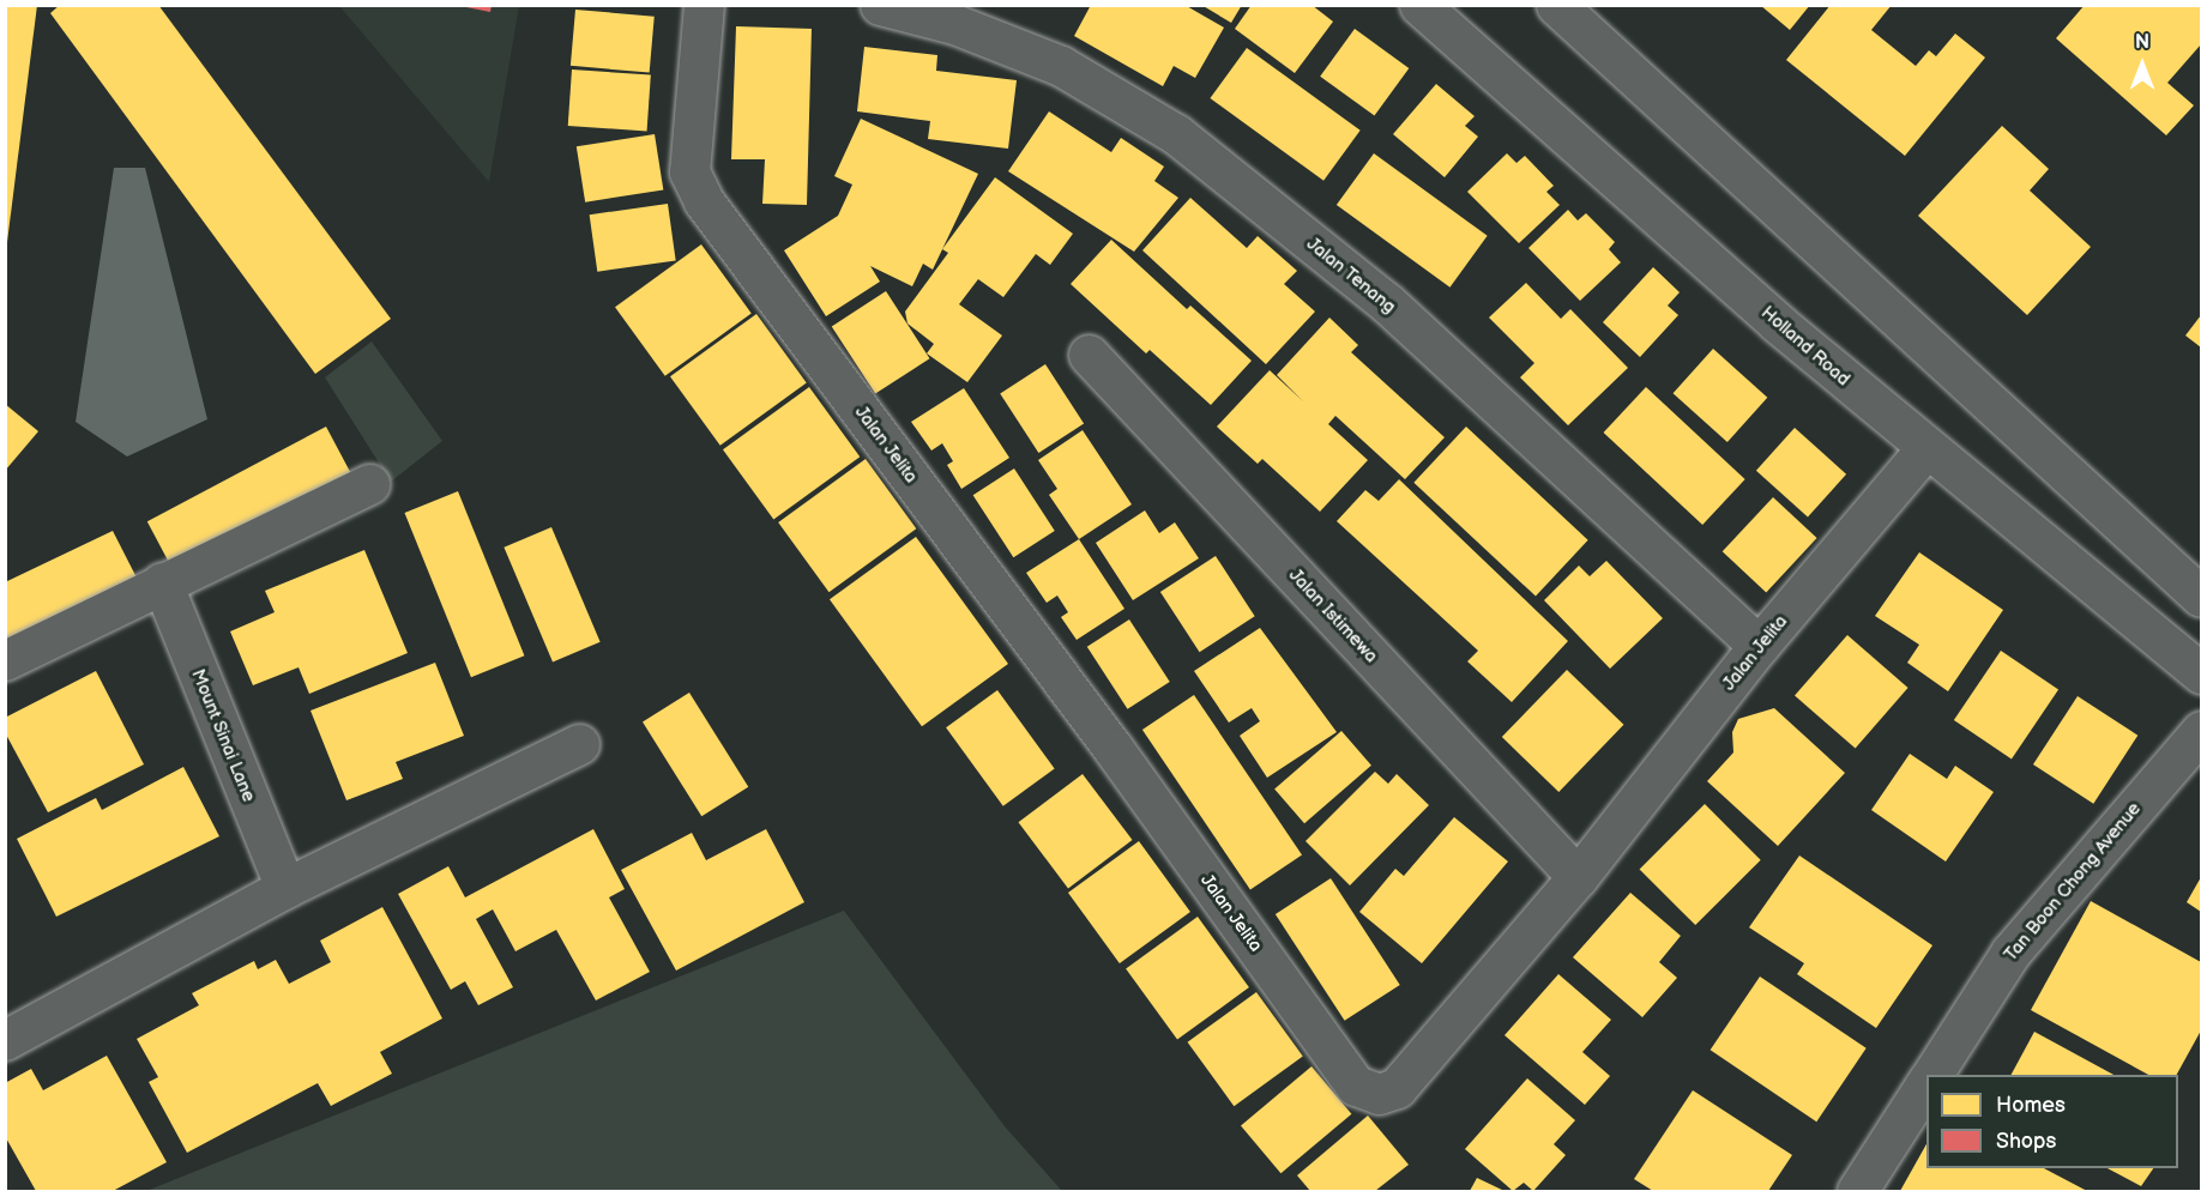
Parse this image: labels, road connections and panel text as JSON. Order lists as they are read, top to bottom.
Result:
{
  "streets": {
    "street": [
      "Jalan Tenang",
      "Holland Road",
      "Jalan Jelita",
      "Jalan Istimewa",
      "Mount Sinai Lane",
      "Tan Boon Chong Avenue"
    ]
  },
  "crossings": [
    ["Jalan Tenang", "Jalan Jelita"],
    ["Holland Road", "Jalan Jelita"],
    ["Jalan Jelita", "Jalan Istimewa"]
  ],
  "legend": ["Homes", "Shops"],
  "north": "top"
}
